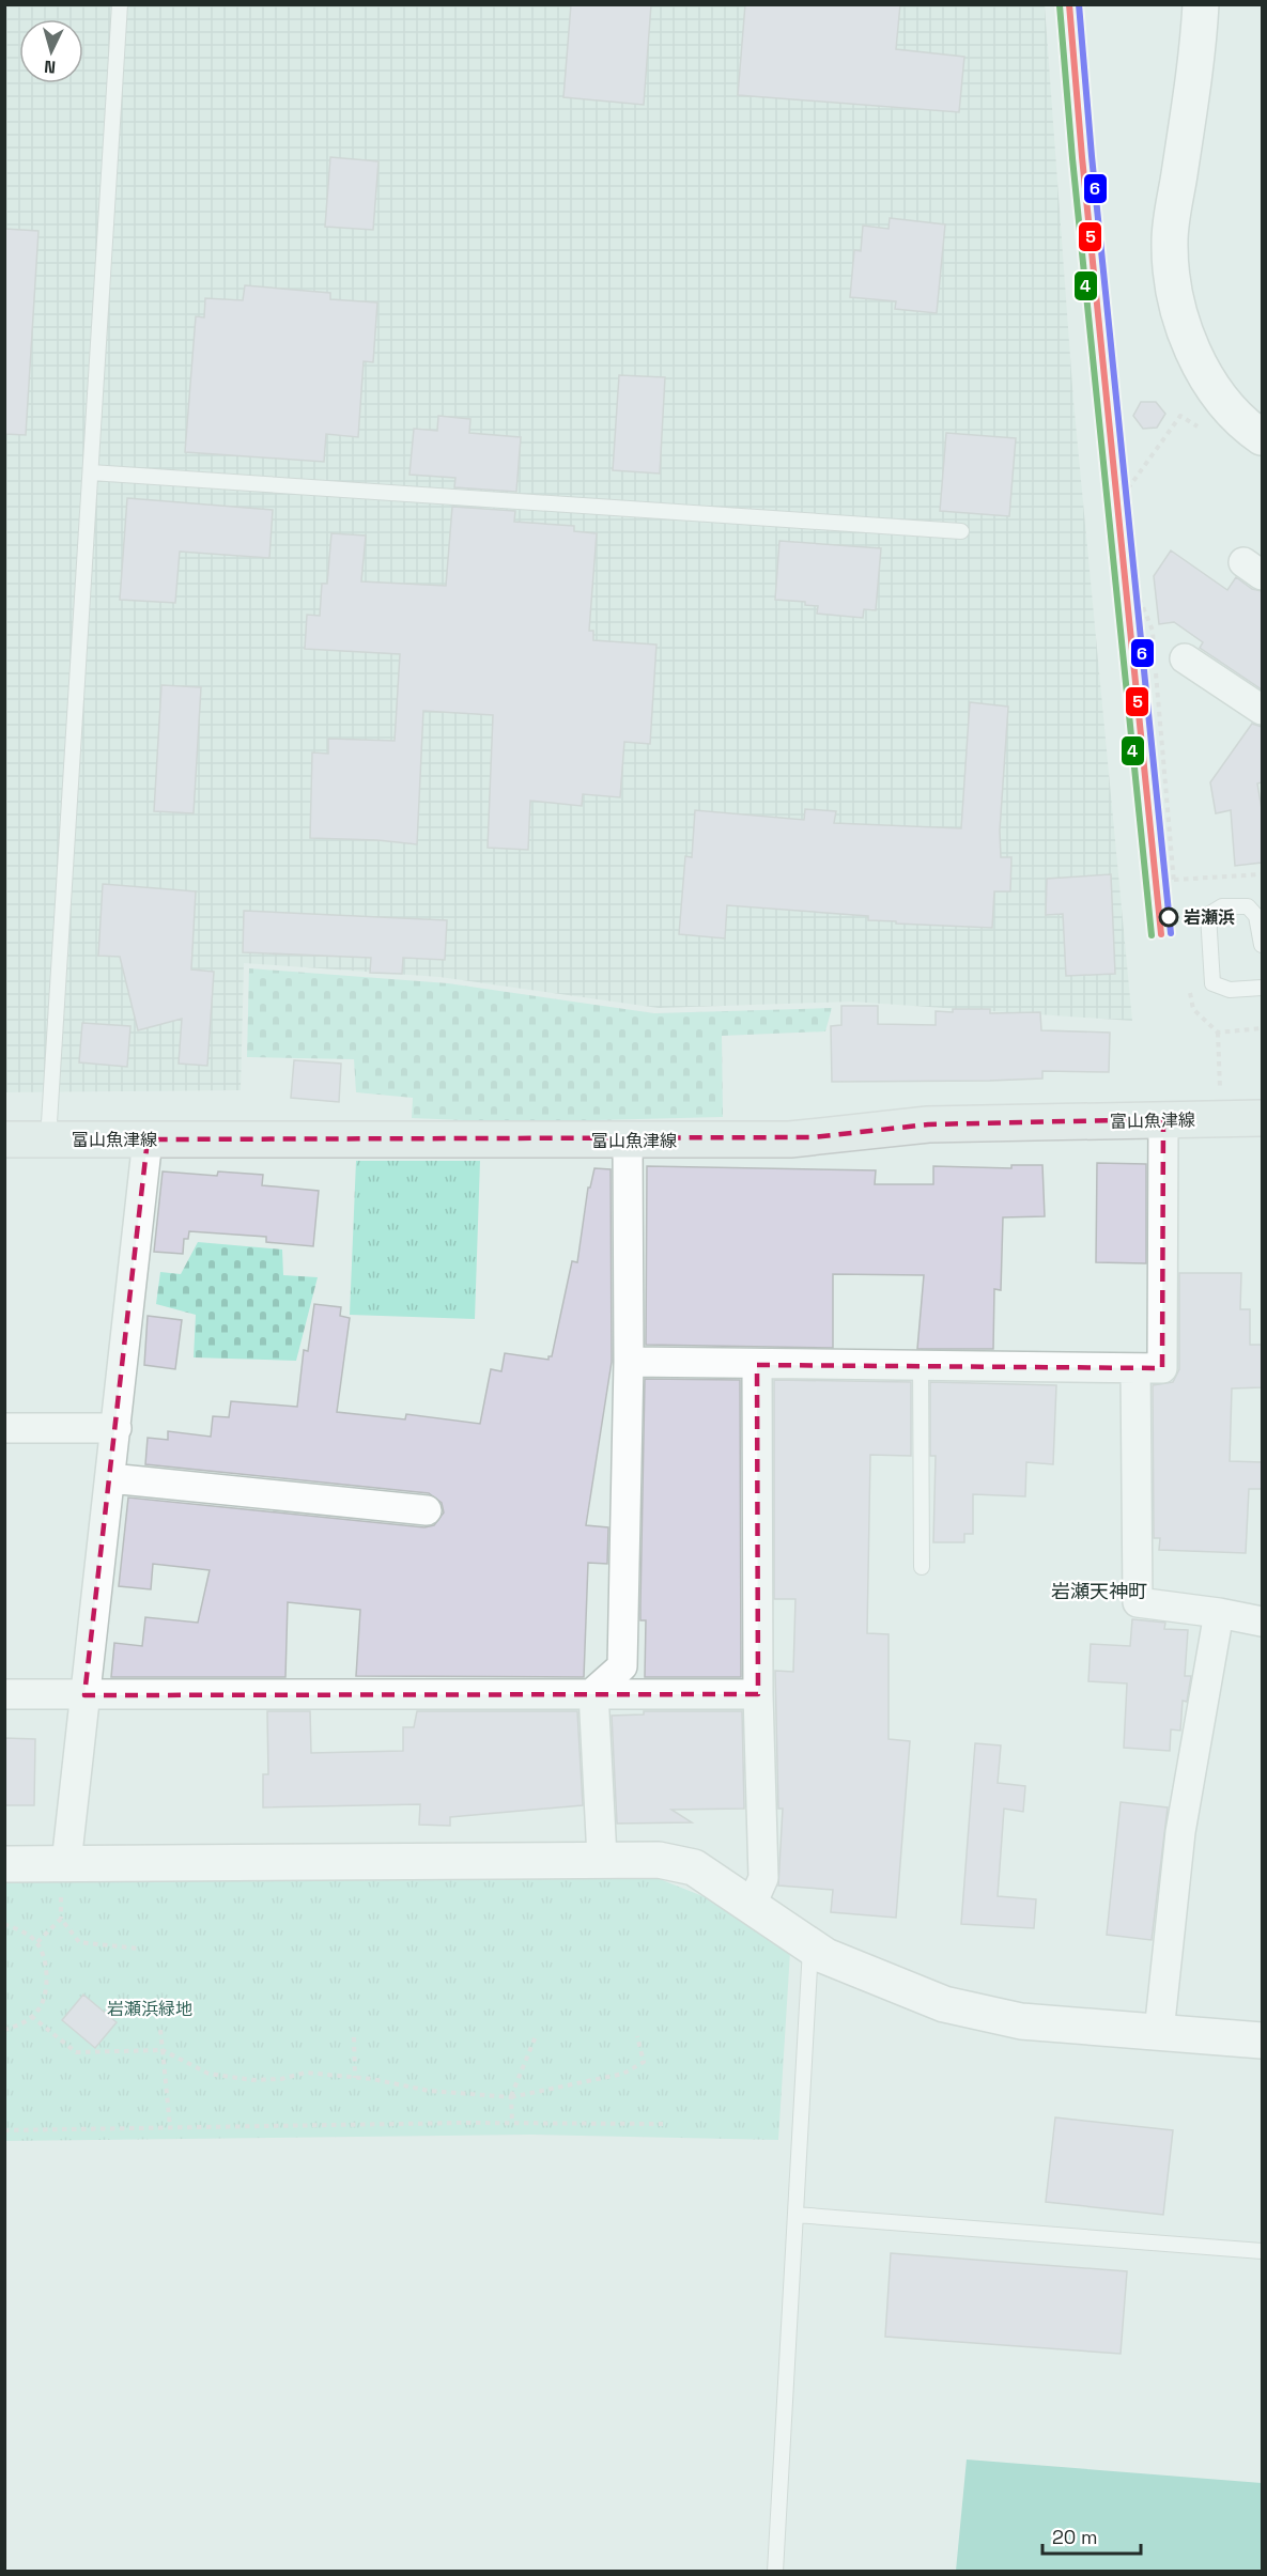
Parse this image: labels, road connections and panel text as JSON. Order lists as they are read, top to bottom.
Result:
{
  "streets": {
    "main road": ["富山魚津線"]
  },
  "districts": ["岩瀬天神町"],
  "parks": ["岩瀬浜緑地"],
  "places": ["岩瀬浜"],
  "lines": ["transit line 5", "transit line 6", "transit line 4"],
  "scale_bar": "20 m",
  "north": "bottom"
}
